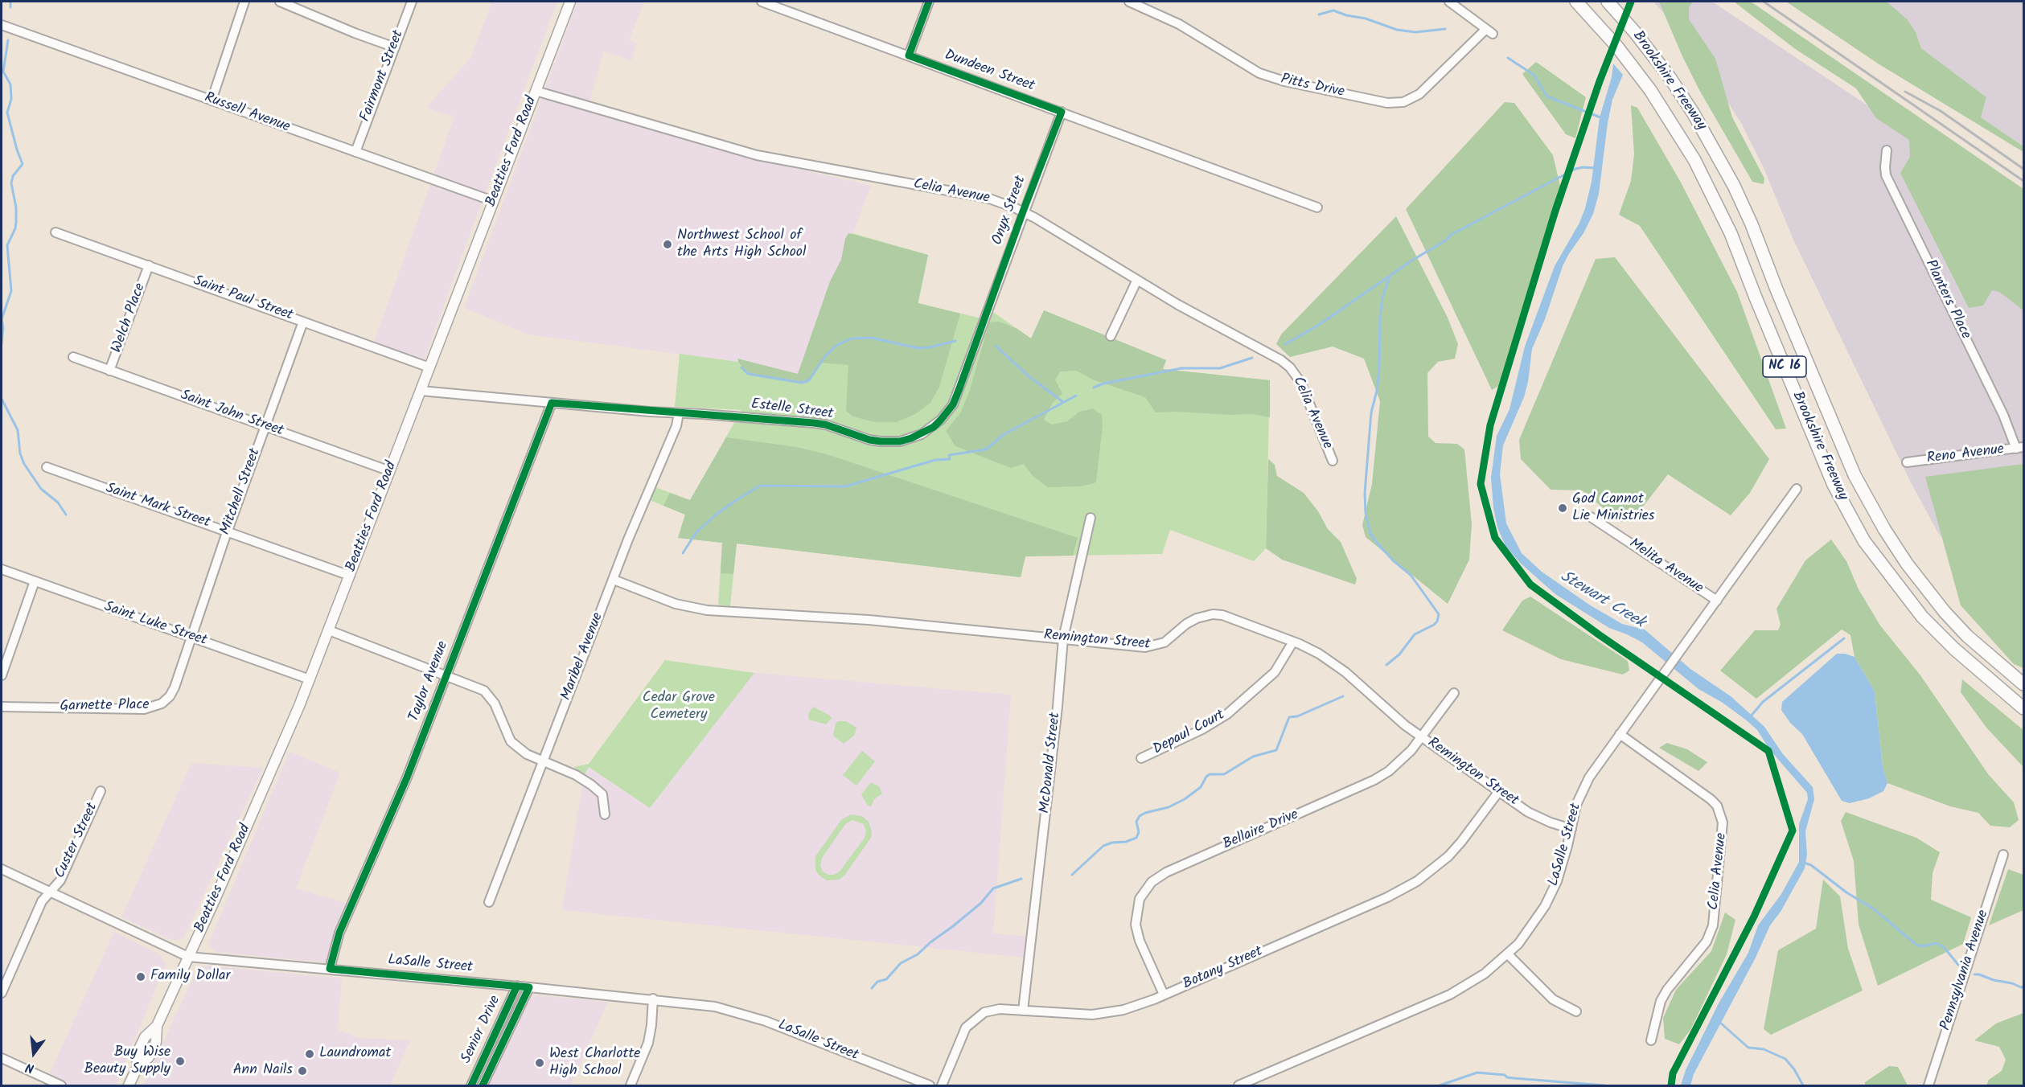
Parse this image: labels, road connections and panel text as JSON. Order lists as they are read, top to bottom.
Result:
{
  "streets": {
    "highway": ["Brookshire Freeway", "NC 16"],
    "main road": ["Beatties Ford Road"],
    "street": [
      "Dundeen Street",
      "Fairmont Street",
      "Pitts Drive",
      "Russell Avenue",
      "Celia Avenue",
      "Onyx Street",
      "Saint Paul Street",
      "Planters Place",
      "Welch Place",
      "Estelle Street",
      "Saint John Street",
      "Reno Avenue",
      "Mitchell Street",
      "Saint Mark Street",
      "Melita Avenue",
      "Saint Luke Street",
      "Remington Street",
      "Maribel Avenue",
      "Taylor Avenue",
      "Garnette Place",
      "Depaul Court",
      "McDonald Street",
      "Bellaire Drive",
      "Custer Street",
      "LaSalle Street",
      "Botany Street",
      "Pennsylvania Avenue",
      "Senior Drive"
    ]
  },
  "crossings": [
    ["Dundeen Street", "Onyx Street"],
    ["Fairmont Street", "Russell Avenue"],
    ["Russell Avenue", "Beatties Ford Road"],
    ["Beatties Ford Road", "Celia Avenue"],
    ["Beatties Ford Road", "Saint Paul Street"],
    ["Beatties Ford Road", "Estelle Street"],
    ["Beatties Ford Road", "Saint John Street"],
    ["Beatties Ford Road", "Saint Mark Street"],
    ["Beatties Ford Road", "Saint Luke Street"],
    ["Beatties Ford Road", "LaSalle Street"],
    ["Celia Avenue", "Onyx Street"],
    ["Celia Avenue", "LaSalle Street"],
    ["Onyx Street", "Estelle Street"],
    ["Saint Paul Street", "Welch Place"],
    ["Saint Paul Street", "Mitchell Street"],
    ["Planters Place", "Reno Avenue"],
    ["Welch Place", "Saint John Street"],
    ["Estelle Street", "Maribel Avenue"],
    ["Estelle Street", "Taylor Avenue"],
    ["Saint John Street", "Mitchell Street"],
    ["Mitchell Street", "Saint Mark Street"],
    ["Mitchell Street", "Saint Luke Street"],
    ["Mitchell Street", "Garnette Place"],
    ["Melita Avenue", "LaSalle Street"],
    ["Saint Luke Street", "Garnette Place"],
    ["Remington Street", "Maribel Avenue"],
    ["Remington Street", "Depaul Court"],
    ["Remington Street", "McDonald Street"],
    ["Remington Street", "Bellaire Drive"],
    ["Remington Street", "LaSalle Street"],
    ["Remington Street", "Botany Street"],
    ["Taylor Avenue", "LaSalle Street"],
    ["McDonald Street", "Botany Street"],
    ["Bellaire Drive", "Botany Street"],
    ["Custer Street", "LaSalle Street"],
    ["LaSalle Street", "Senior Drive"]
  ],
  "water": ["Stewart Creek"],
  "parks": ["Cedar Grove Cemetery"],
  "places": [
    "Northwest School of the Arts High School",
    "God Cannot Lie Ministries",
    "Family Dollar",
    "Laundromat",
    "Buy Wise Beauty Supply",
    "West Charlotte High School",
    "Ann Nails"
  ],
  "north": "bottom"
}
